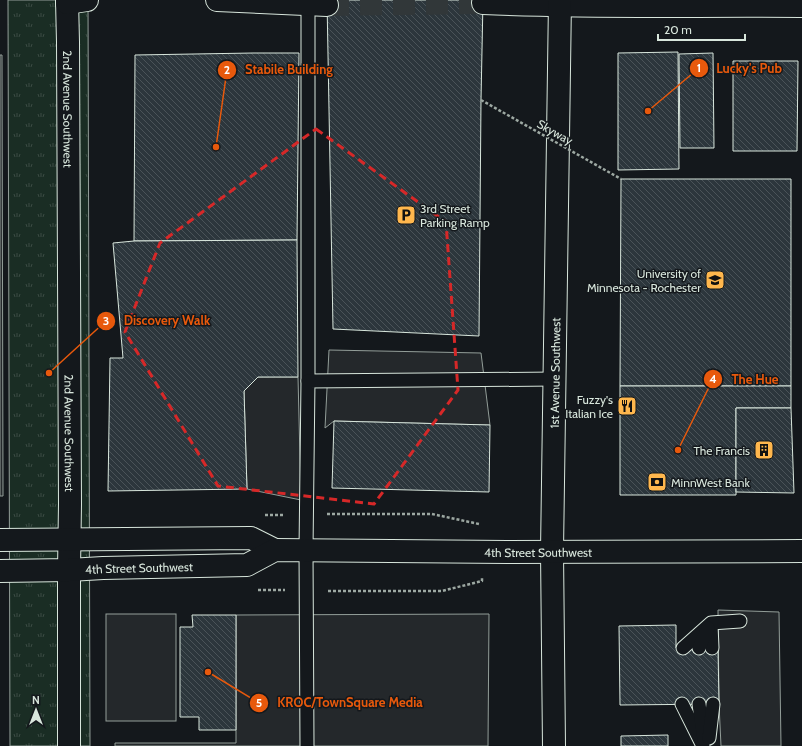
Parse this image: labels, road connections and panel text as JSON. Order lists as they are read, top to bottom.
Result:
{
  "streets": {
    "street": ["2nd Avenue Southwest", "1st Avenue Southwest", "4th Street Southwest"],
    "path": ["Skyway"]
  },
  "crossings": [
    ["2nd Avenue Southwest", "4th Street Southwest"],
    ["1st Avenue Southwest", "4th Street Southwest"]
  ],
  "places": {
    "other": [
      "Lucky's Pub",
      "Stabile Building",
      "Discovery Walk",
      "The Hue",
      "KROC/TownSquare Media"
    ],
    "parking": ["3rd Street Parking Ramp"],
    "school or university": ["University of Minnesota - Rochester"],
    "restaurant": ["Fuzzy's Italian Ice"],
    "building": ["The Francis"],
    "bank": ["MinnWest Bank"]
  },
  "scale_bar": "20 m",
  "north": "top"
}
